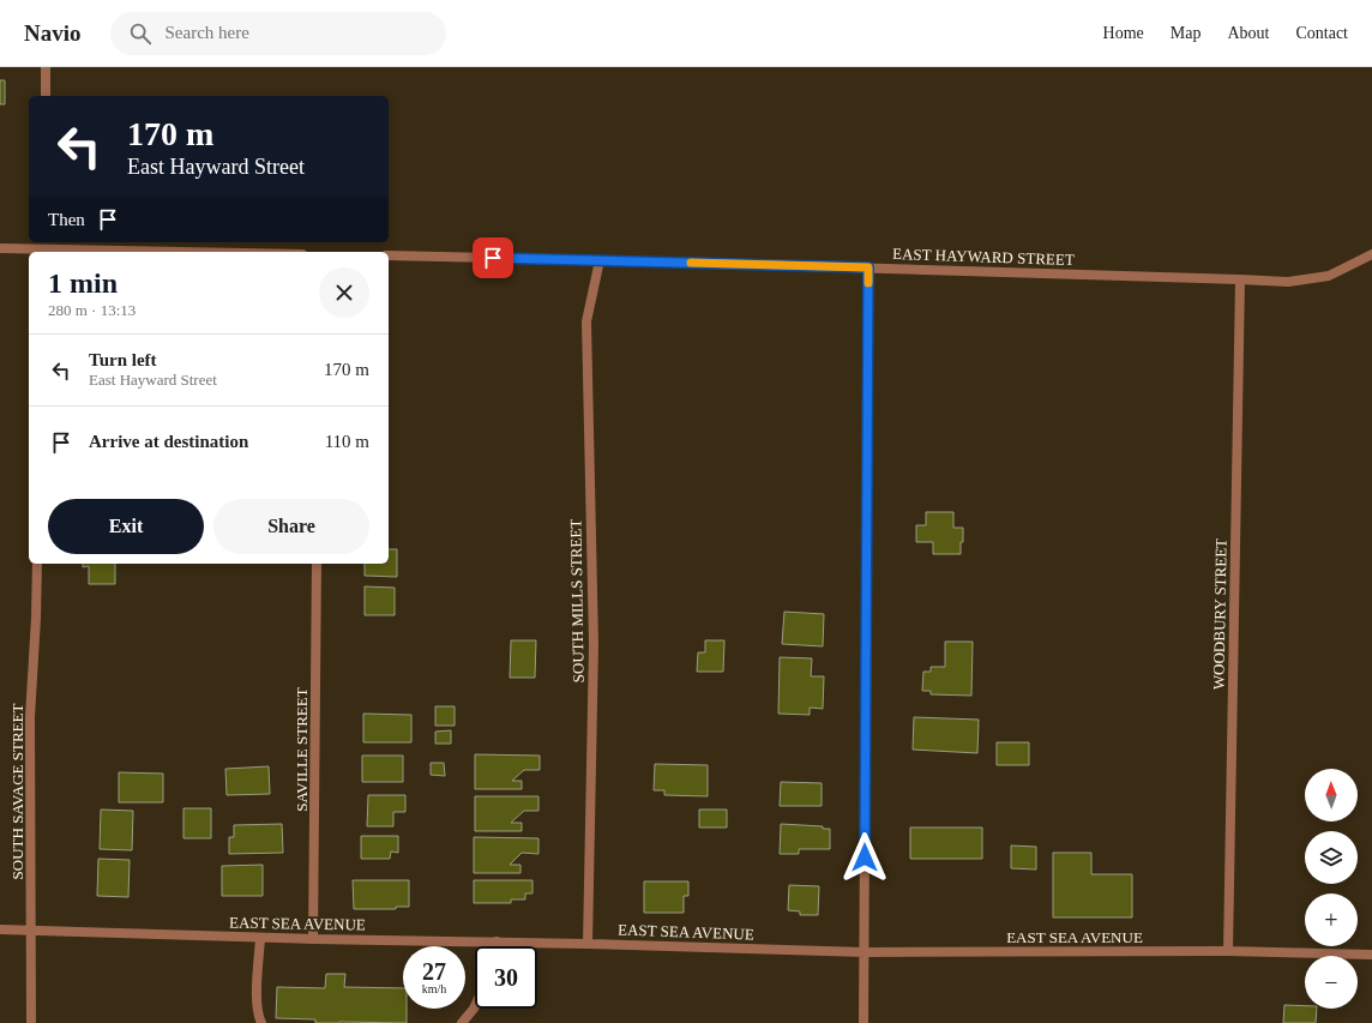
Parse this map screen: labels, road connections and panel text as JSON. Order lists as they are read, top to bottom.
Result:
{
  "streets": {
    "street": [
      "EAST HAYWARD STREET",
      "SOUTH MILLS STREET",
      "WOODBURY STREET",
      "SAVILLE STREET",
      "SOUTH SAVAGE STREET",
      "EAST SEA AVENUE"
    ]
  },
  "crossings": [
    ["EAST HAYWARD STREET", "SOUTH MILLS STREET"],
    ["EAST HAYWARD STREET", "WOODBURY STREET"],
    ["SOUTH MILLS STREET", "EAST SEA AVENUE"],
    ["WOODBURY STREET", "EAST SEA AVENUE"],
    ["SAVILLE STREET", "EAST SEA AVENUE"],
    ["SOUTH SAVAGE STREET", "EAST SEA AVENUE"]
  ],
  "north": "top",
  "page": {
    "header": "Navio",
    "search": "Search here",
    "nav": [
      "Home",
      "Map",
      "About",
      "Contact"
    ],
    "turn": ["170 m", "East Hayward Street"],
    "then": "Then",
    "heading": ["1 min", "280 m · 13:13"],
    "list": [
      {
        "name": "Turn left",
        "note": "East Hayward Street",
        "value": "170 m"
      },
      {
        "name": "Arrive at destination",
        "value": "110 m"
      }
    ],
    "buttons": ["Exit", "Share"],
    "map_buttons": ["+", "−"],
    "speed": "27 km/h",
    "limit": "30"
  }
}
